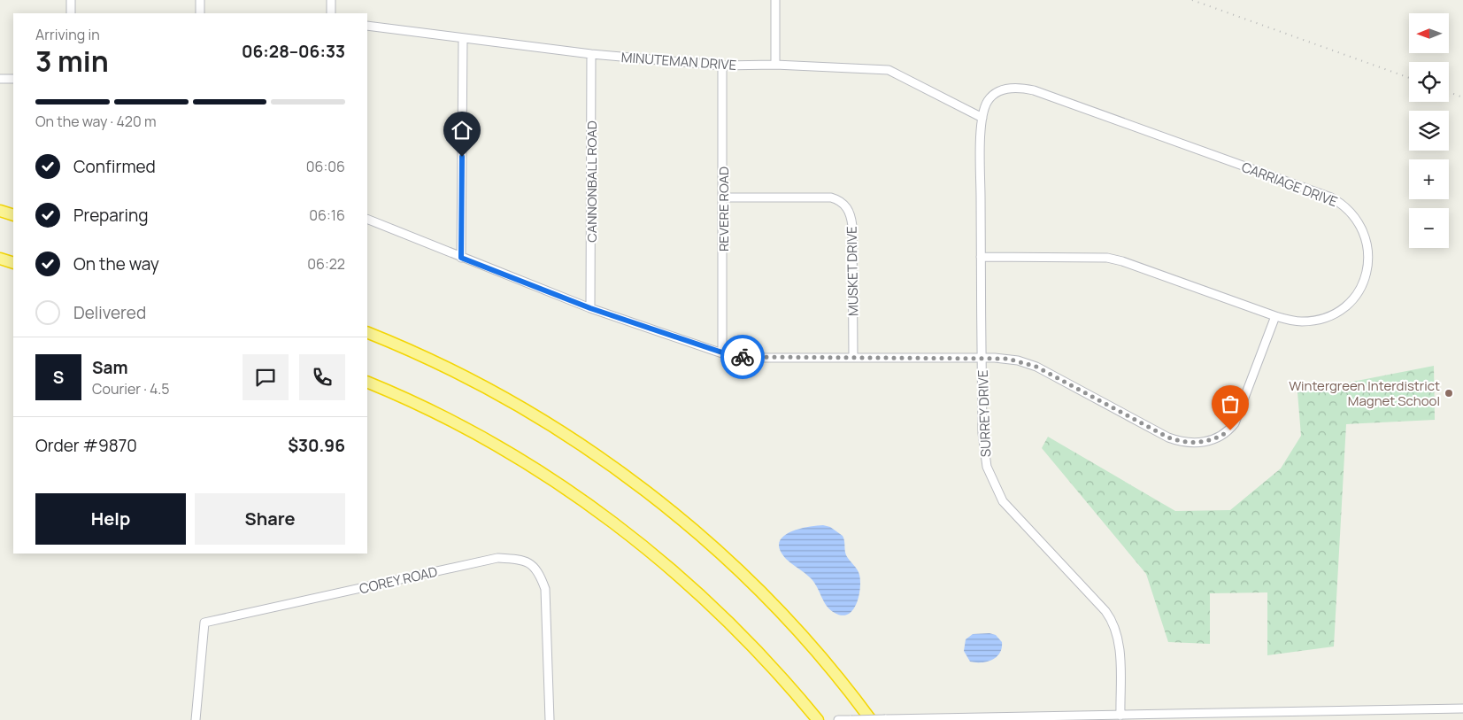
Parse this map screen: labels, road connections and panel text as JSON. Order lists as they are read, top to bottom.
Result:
{
  "streets": {
    "street": [
      "MINUTEMAN DRIVE",
      "CANNONBALL ROAD",
      "CARRIAGE DRIVE",
      "REVERE ROAD",
      "MUSKET DRIVE",
      "SURREY DRIVE",
      "COREY ROAD"
    ]
  },
  "crossings": [
    ["MINUTEMAN DRIVE", "CANNONBALL ROAD"],
    ["MINUTEMAN DRIVE", "CARRIAGE DRIVE"],
    ["MINUTEMAN DRIVE", "REVERE ROAD"],
    ["MINUTEMAN DRIVE", "SURREY DRIVE"],
    ["CARRIAGE DRIVE", "SURREY DRIVE"],
    ["REVERE ROAD", "MUSKET DRIVE"]
  ],
  "places": ["Wintergreen Interdistrict Magnet School"],
  "north": "left",
  "page": {
    "map_buttons": ["+", "−"],
    "heading": ["3 min", "Arriving in", "06:28–06:33"],
    "panel": [
      "Sam",
      "Courier · 4.5",
      "Order #9870",
      "$30.96"
    ],
    "bar": "On the way · 420 m",
    "list": [
      ["Confirmed", "06:06"],
      ["Preparing", "06:16"],
      ["On the way", "06:22"],
      "Delivered"
    ],
    "round": "S",
    "buttons": ["Help", "Share"]
  }
}
